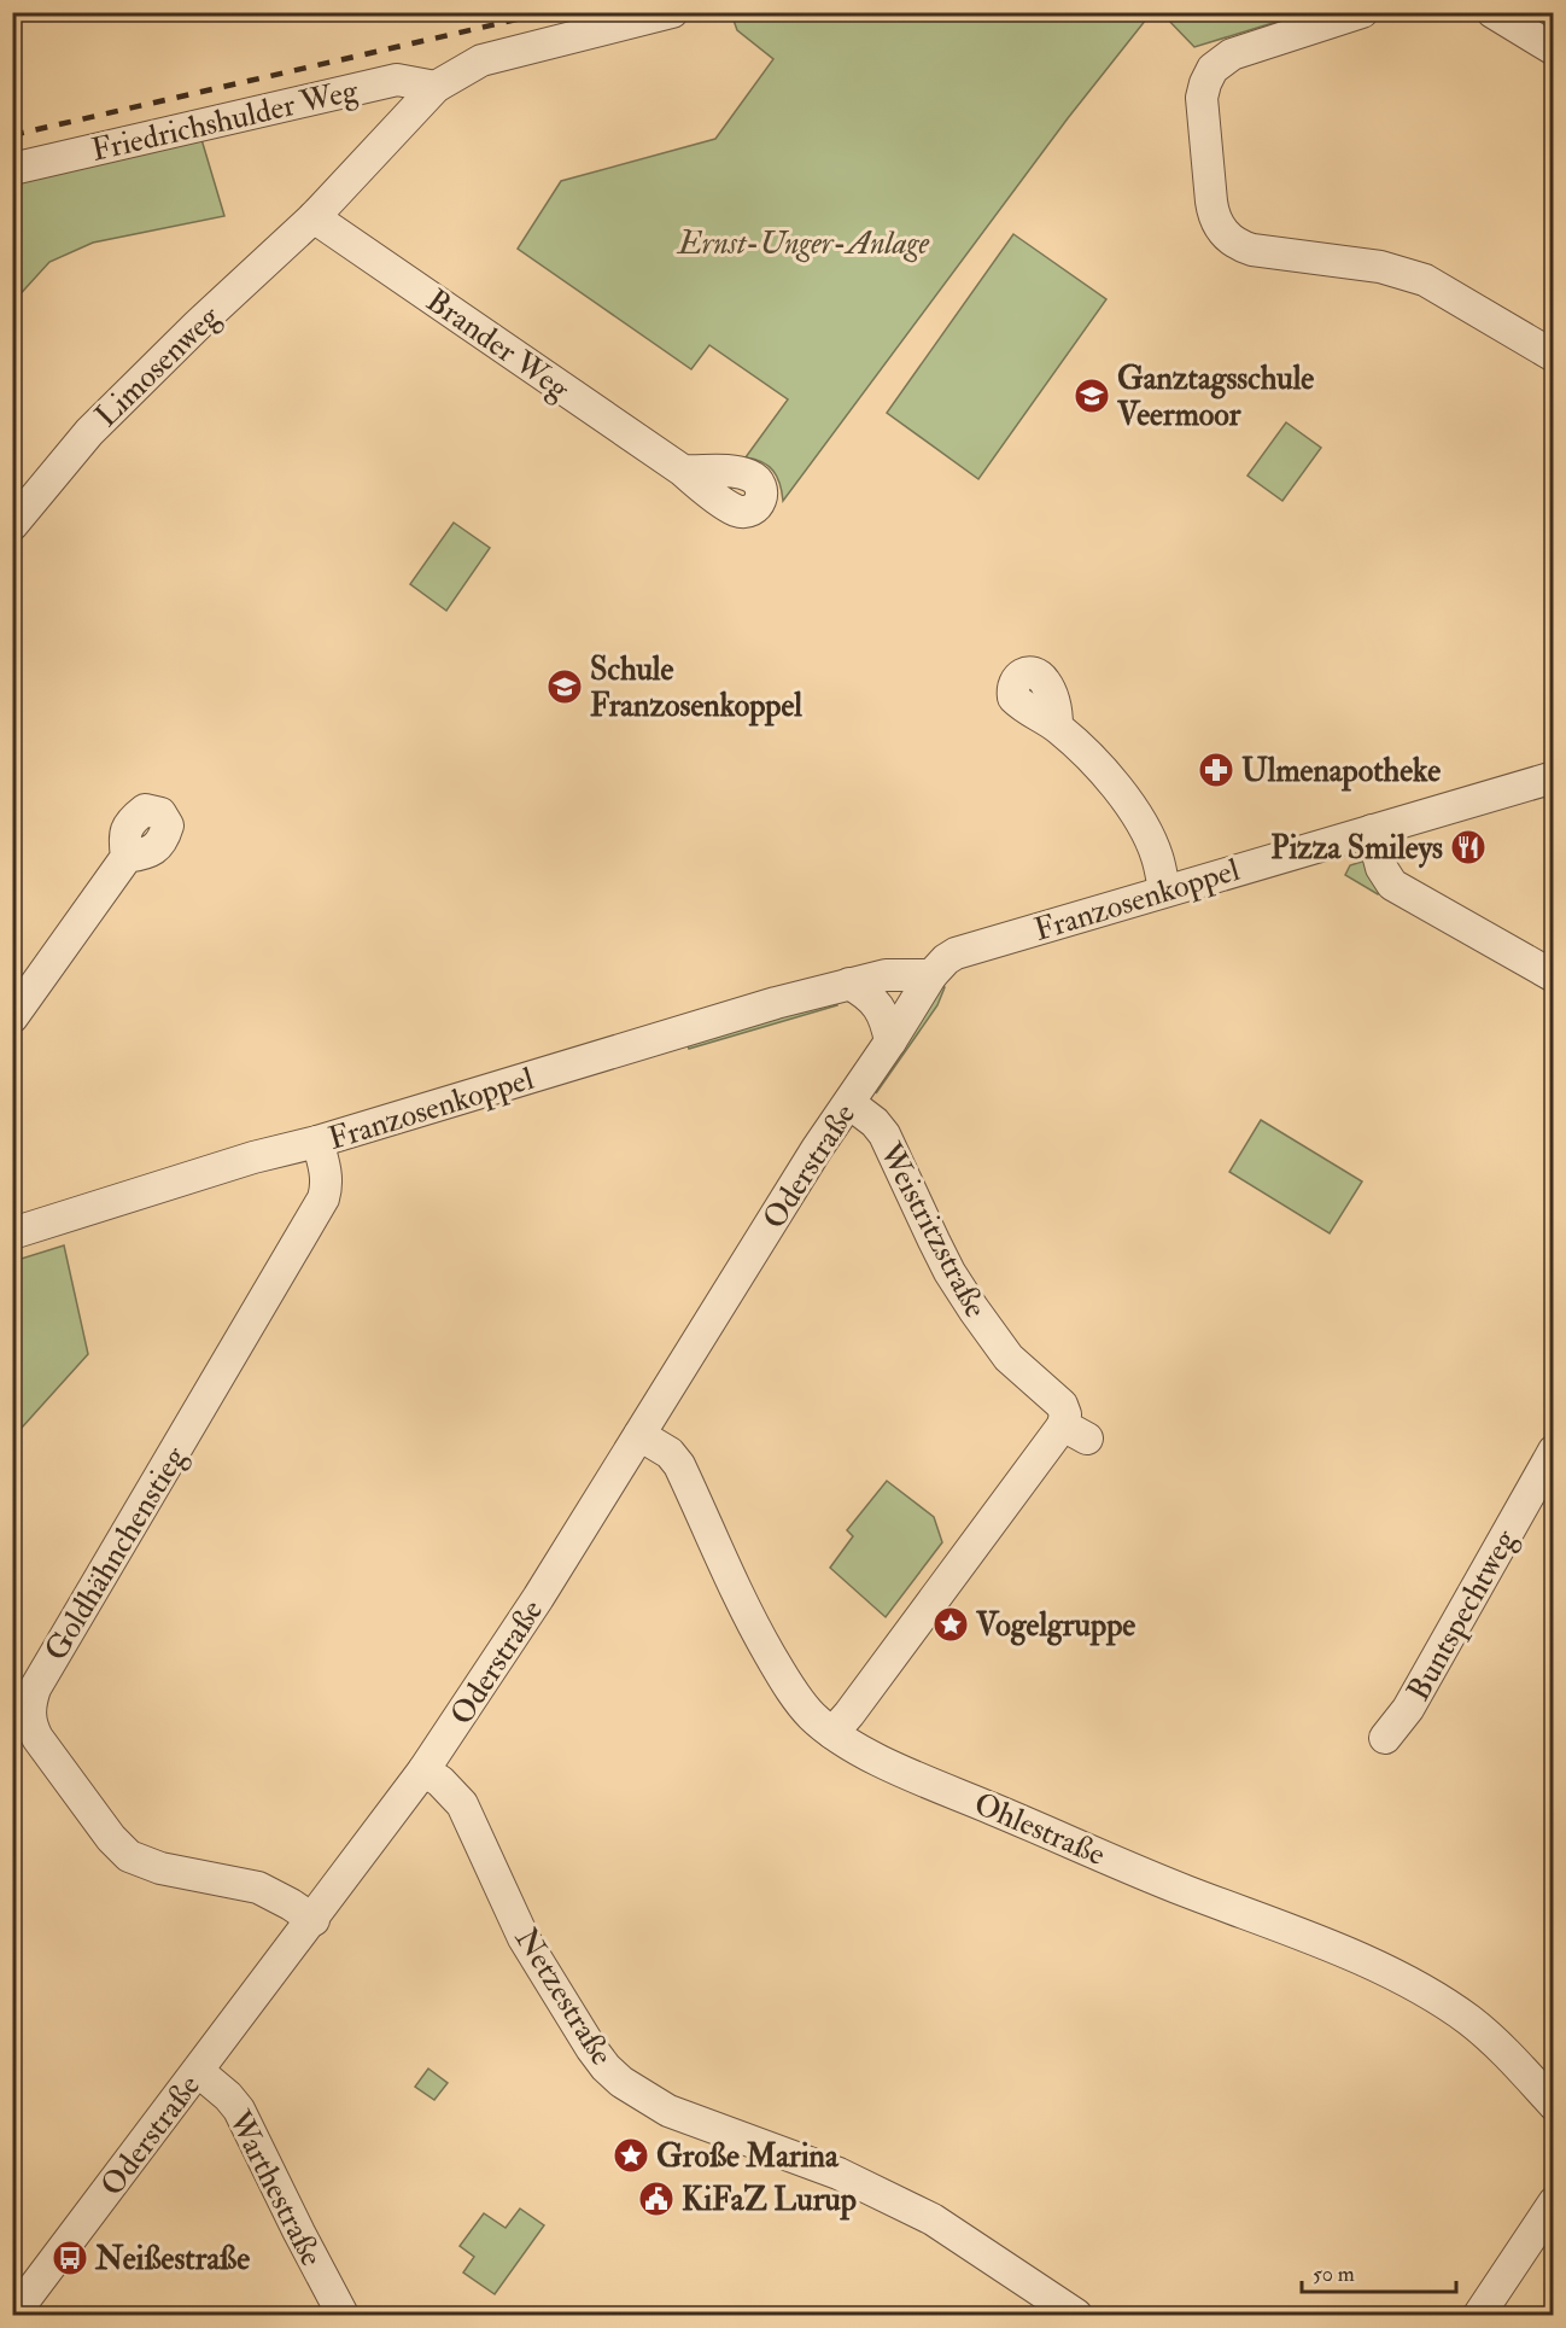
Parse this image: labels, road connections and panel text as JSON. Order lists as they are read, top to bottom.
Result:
{
  "streets": {
    "street": [
      "Friedrichshulder Weg",
      "Brander Weg",
      "Limosenweg",
      "Franzosenkoppel",
      "Oderstraße",
      "Weistritzstraße",
      "Goldhähnchenstieg",
      "Buntspechtweg",
      "Ohlestraße",
      "Netzestraße",
      "Warthestraße"
    ]
  },
  "crossings": [
    ["Friedrichshulder Weg", "Brander Weg"],
    ["Friedrichshulder Weg", "Limosenweg"],
    ["Brander Weg", "Limosenweg"],
    ["Franzosenkoppel", "Oderstraße"],
    ["Franzosenkoppel", "Goldhähnchenstieg"],
    ["Oderstraße", "Weistritzstraße"],
    ["Oderstraße", "Goldhähnchenstieg"],
    ["Oderstraße", "Ohlestraße"],
    ["Oderstraße", "Netzestraße"],
    ["Oderstraße", "Warthestraße"],
    ["Weistritzstraße", "Ohlestraße"]
  ],
  "parks": ["Ernst-Unger-Anlage"],
  "places": {
    "school or university": ["Ganztagsschule Veermoor", "Schule Franzosenkoppel"],
    "pharmacy": ["Ulmenapotheke"],
    "restaurant": ["Pizza Smileys"],
    "place": ["Vogelgruppe", "Große Marina"],
    "public building": ["KiFaZ Lurup"],
    "bus stop": ["Neißestraße"]
  },
  "scale_bar": "50 m"
}
